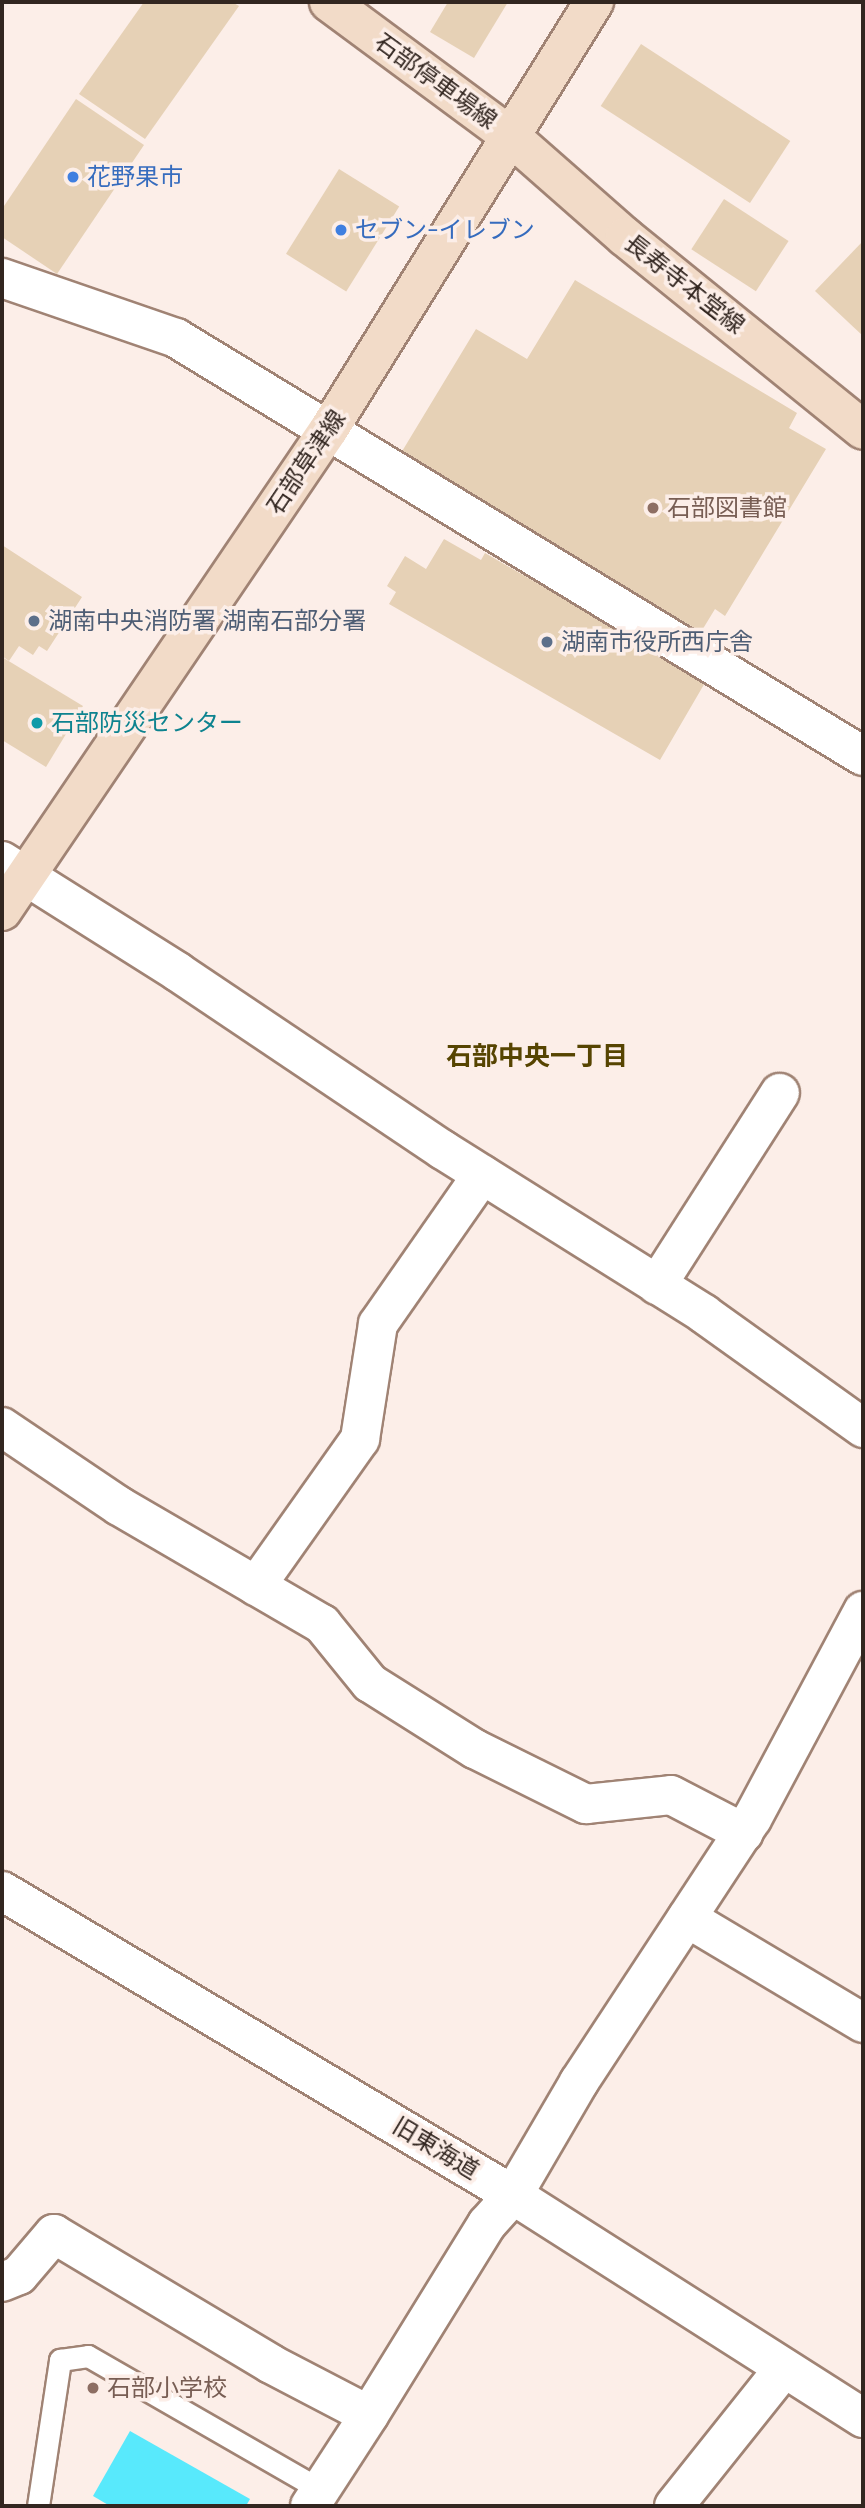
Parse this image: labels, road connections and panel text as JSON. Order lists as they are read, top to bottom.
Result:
{
  "streets": {
    "main road": ["石部停車場線", "長寿寺本堂線", "石部草津線"],
    "street": ["旧東海道"]
  },
  "crossings": [
    ["石部停車場線", "長寿寺本堂線"],
    ["石部停車場線", "石部草津線"],
    ["長寿寺本堂線", "石部草津線"]
  ],
  "districts": ["石部中央一丁目"],
  "places": [
    "花野果市",
    "セブン-イレブン",
    "石部図書館",
    "湖南中央消防署 湖南石部分署",
    "湖南市役所西庁舎",
    "石部防災センター",
    "石部小学校"
  ]
}
